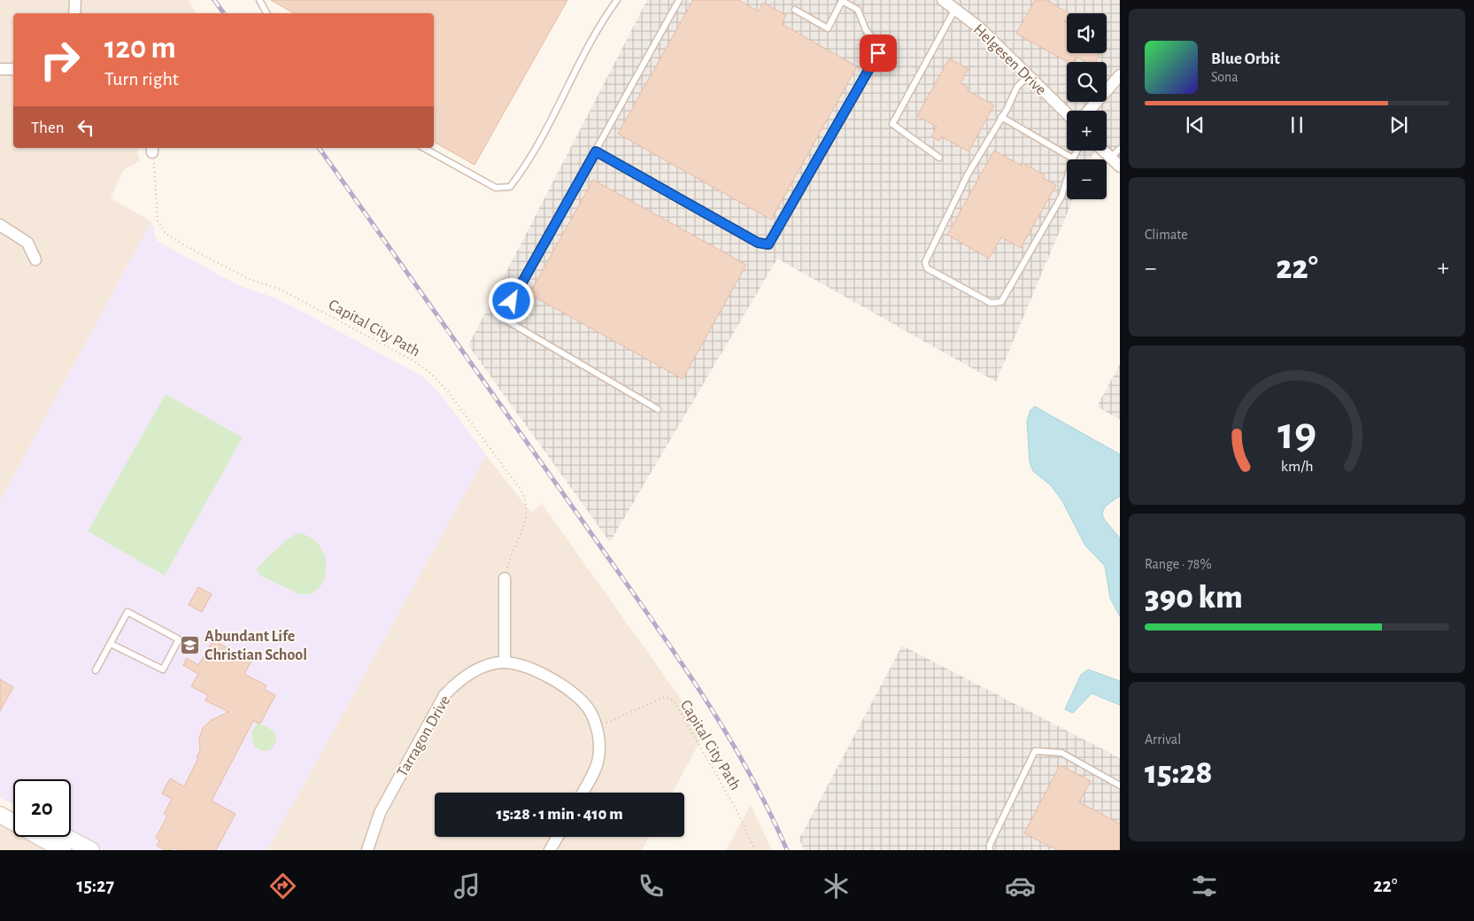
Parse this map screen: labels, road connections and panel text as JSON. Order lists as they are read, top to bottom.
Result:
{
  "streets": {
    "street": ["Helgesen Drive", "Tarragon Drive"],
    "path": ["Capital City Path"]
  },
  "crossings": [
    ["Capital City Path", "Tarragon Drive"]
  ],
  "places": {
    "school or university": ["Abundant Life Christian School"]
  },
  "page": {
    "map_buttons": ["+", "−"],
    "turn": ["120 m", "Turn right"],
    "song": ["Blue Orbit", "Sona"],
    "then": "Then",
    "tile": [
      "Climate",
      ["Range · 78%", "390 km"],
      ["Arrival", "15:28"]
    ],
    "heat": ["−", "22°", "+"],
    "limit": "20",
    "trip": "15:28 · 1 min · 410 m",
    "tabs": ["15:27", "22°"],
    "gauge": ["19", "km/h"]
  }
}
